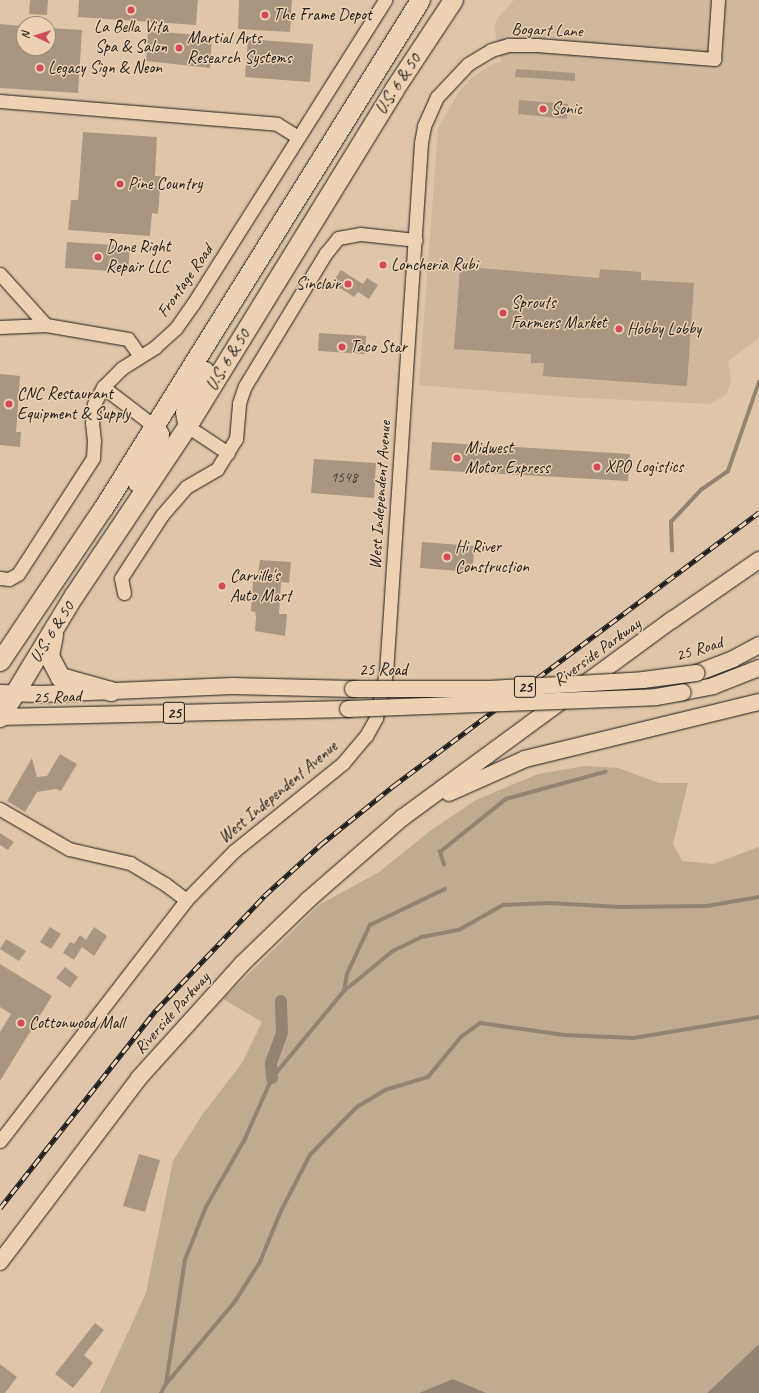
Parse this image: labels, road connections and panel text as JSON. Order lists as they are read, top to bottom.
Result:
{
  "streets": {
    "highway": ["U.S. 6 & 50"],
    "main road": ["25 Road", "Riverside Parkway", "25"],
    "street": ["Bogart Lane", "Frontage Road", "West Independent Avenue"]
  },
  "crossings": [
    ["Bogart Lane", "West Independent Avenue"],
    ["U.S. 6 & 50", "25 Road"]
  ],
  "places": [
    "La Bella Vita Spa & Salon",
    "The Frame Depot",
    "Martial Arts Research Systems",
    "Legacy Sign & Neon",
    "Sonic",
    "Pine Country",
    "Done Right Repair LLC",
    "Loncheria Rubi",
    "Sinclair",
    "Sprouts Farmers Market",
    "Hobby Lobby",
    "Taco Star",
    "CNC Restaurant Equipment & Supply",
    "Midwest Motor Express",
    "XPO Logistics",
    "Hi River Construction",
    "Carville's Auto Mart",
    "Cottonwood Mall"
  ],
  "house_numbers": ["1548"],
  "north": "left"
}
